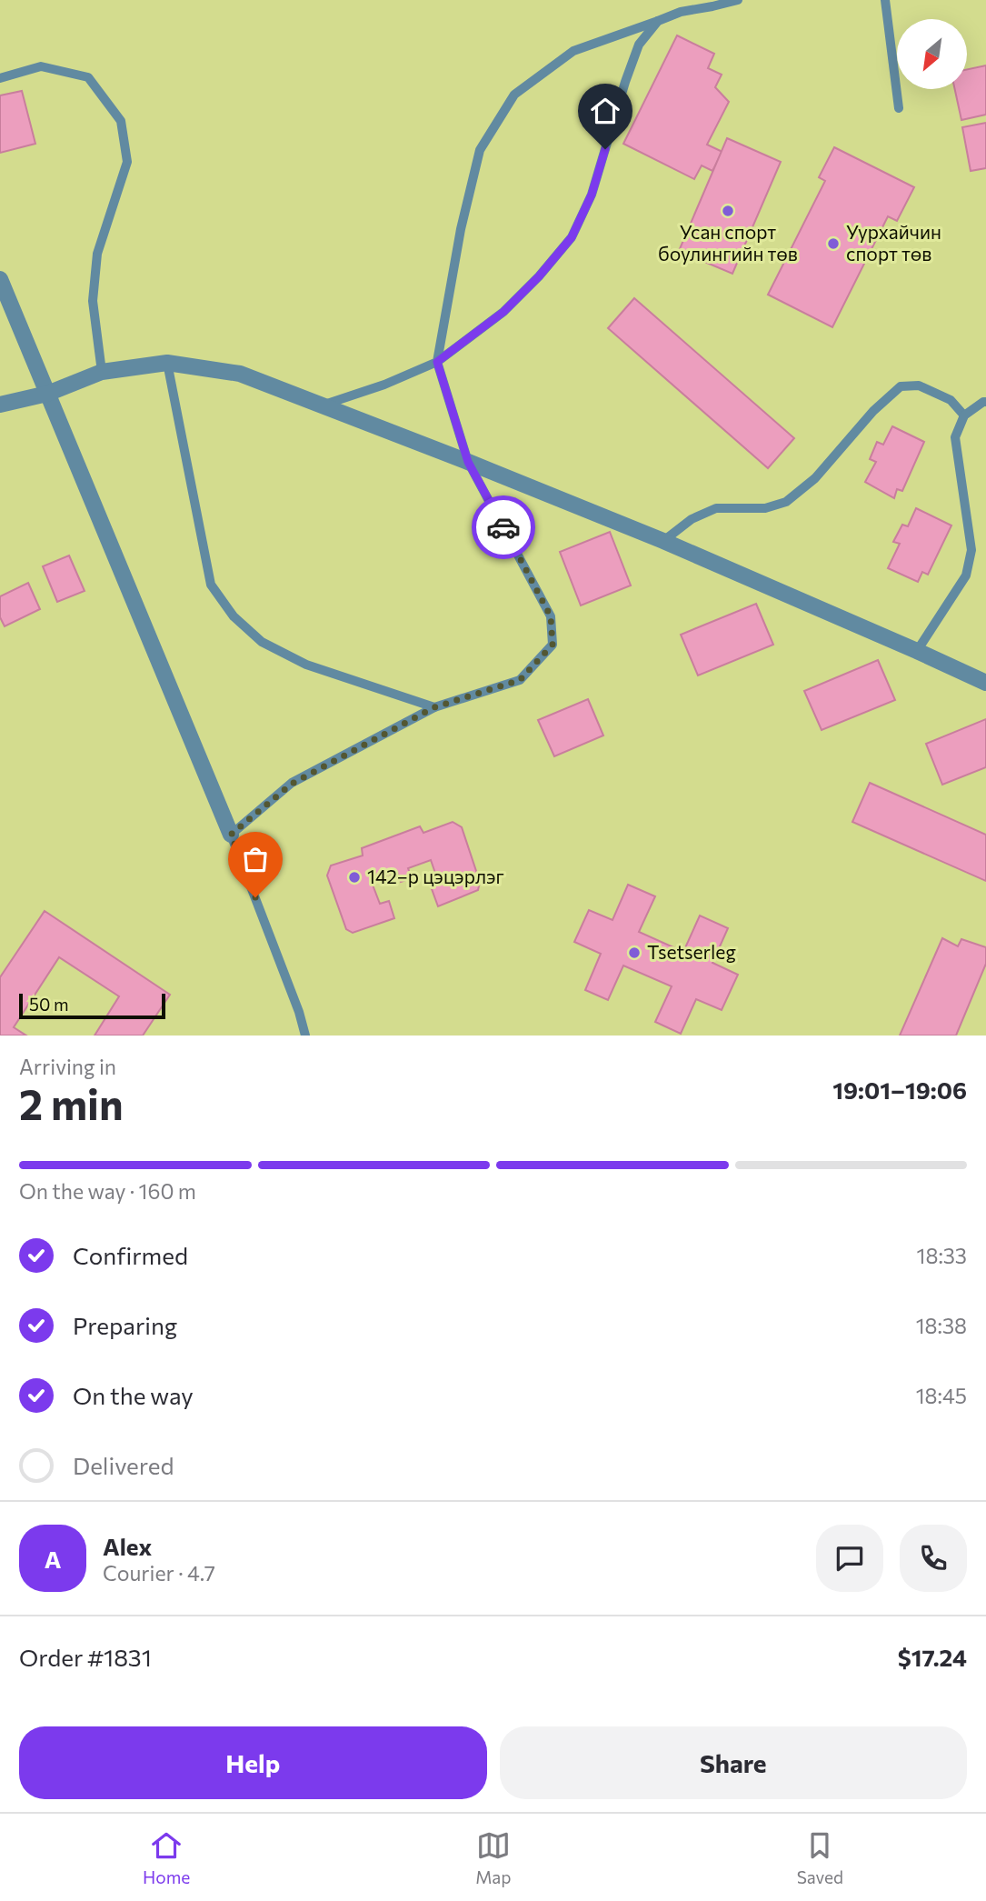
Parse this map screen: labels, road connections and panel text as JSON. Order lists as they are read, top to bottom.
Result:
{
  "places": [
    "Усан спорт боулингийн төв",
    "Уурхайчин спорт төв",
    "142−р цэцэрлэг",
    "Tsetserleg"
  ],
  "scale_bar": "50 m",
  "north": "bottom left",
  "page": {
    "scale": "50 m",
    "heading": ["2 min", "Arriving in", "19:01–19:06"],
    "panel": [
      "Alex",
      "Courier · 4.7",
      "Order #1831",
      "$17.24"
    ],
    "bar": "On the way · 160 m",
    "list": [
      ["Confirmed", "18:33"],
      ["Preparing", "18:38"],
      ["On the way", "18:45"],
      "Delivered"
    ],
    "round": "A",
    "buttons": ["Help", "Share"],
    "tabs": ["Home", "Map", "Saved"]
  }
}
